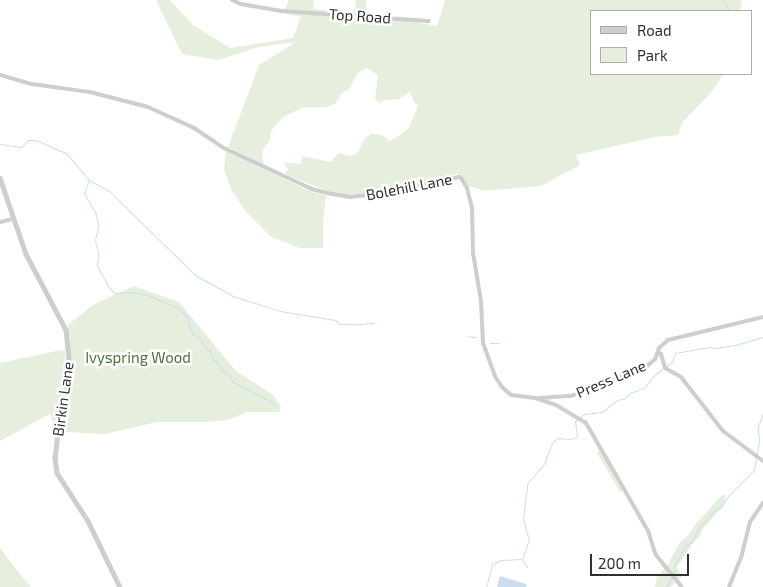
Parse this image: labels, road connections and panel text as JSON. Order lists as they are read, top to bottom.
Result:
{
  "streets": {
    "street": [
      "Top Road",
      "Bolehill Lane",
      "Press Lane",
      "Birkin Lane"
    ]
  },
  "crossings": [
    ["Bolehill Lane", "Press Lane"]
  ],
  "parks": ["Ivyspring Wood"],
  "legend": ["Road", "Park"],
  "scale_bar": "200 m"
}
